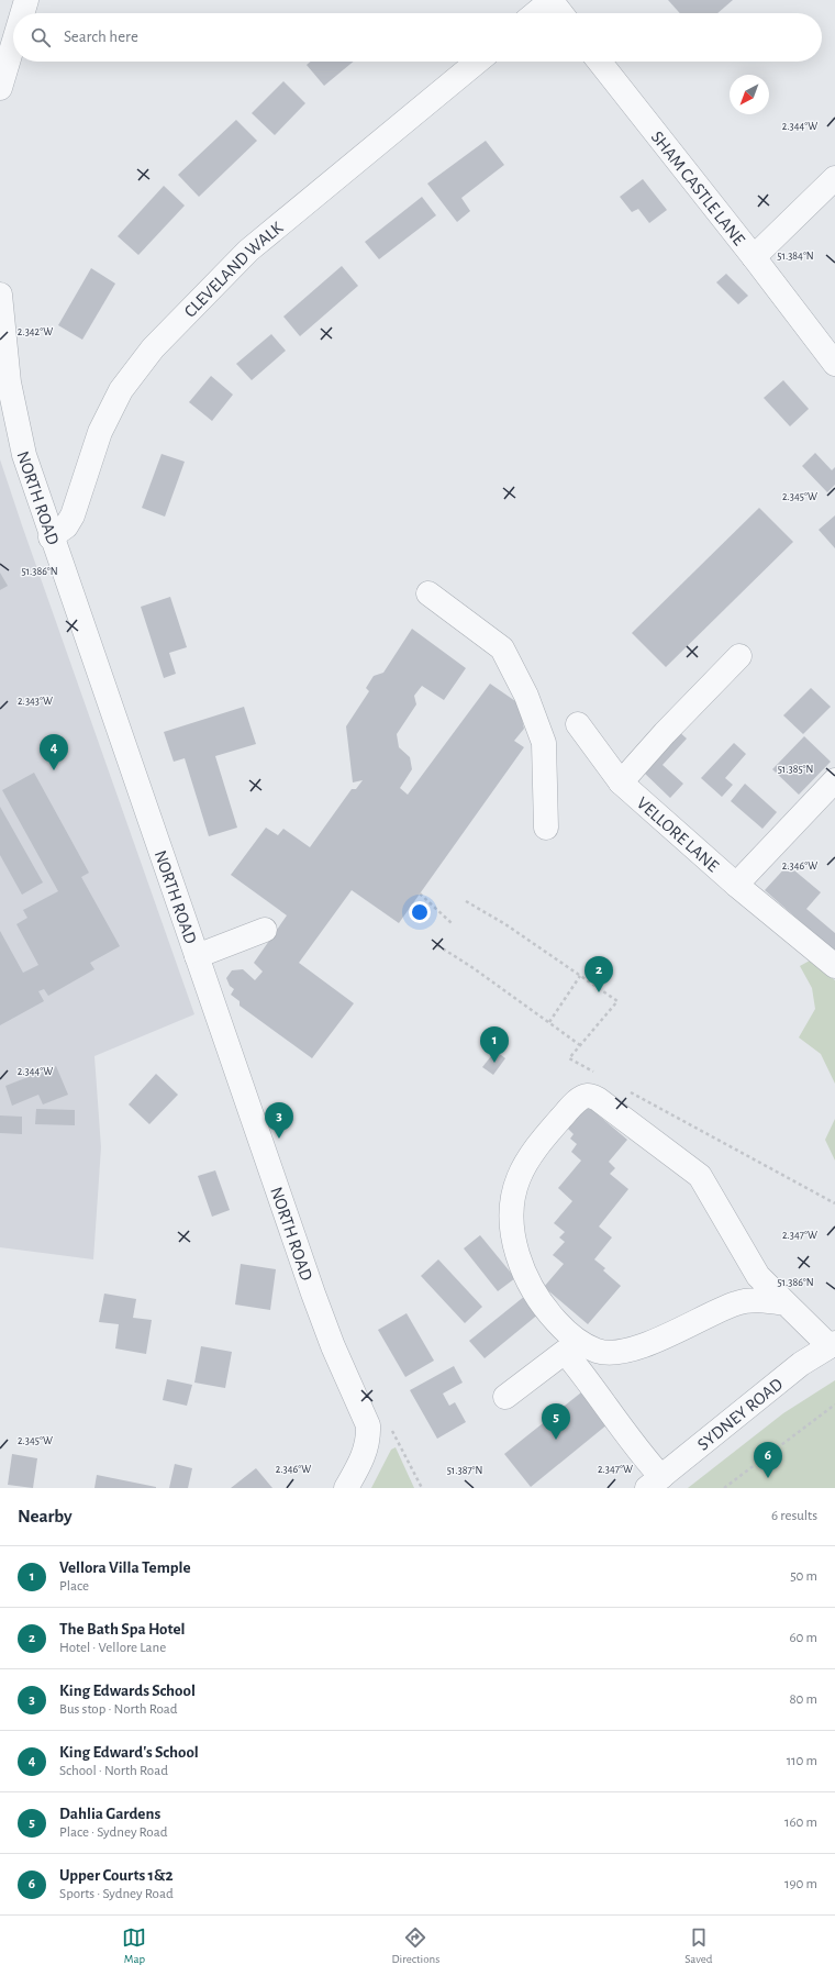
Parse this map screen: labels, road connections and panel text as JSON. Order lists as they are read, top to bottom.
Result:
{
  "streets": {
    "street": [
      "SHAM CASTLE LANE",
      "CLEVELAND WALK",
      "NORTH ROAD",
      "VELLORE LANE",
      "SYDNEY ROAD"
    ]
  },
  "crossings": [
    ["CLEVELAND WALK", "NORTH ROAD"]
  ],
  "north": "bottom left",
  "page": {
    "search": "Search here",
    "pins": [
      "4",
      "2",
      "1",
      "3",
      "5",
      "6"
    ],
    "heading": ["Nearby", "6 results"],
    "list": [
      {
        "mark": "1",
        "name": "Vellora Villa Temple",
        "note": "Place",
        "value": "50 m"
      },
      {
        "mark": "2",
        "name": "The Bath Spa Hotel",
        "note": "Hotel · Vellore Lane",
        "value": "60 m"
      },
      {
        "mark": "3",
        "name": "King Edwards School",
        "note": "Bus stop · North Road",
        "value": "80 m"
      },
      {
        "mark": "4",
        "name": "King Edward's School",
        "note": "School · North Road",
        "value": "110 m"
      },
      {
        "mark": "5",
        "name": "Dahlia Gardens",
        "note": "Place · Sydney Road",
        "value": "160 m"
      },
      {
        "mark": "6",
        "name": "Upper Courts 1&2",
        "note": "Sports · Sydney Road",
        "value": "190 m"
      }
    ],
    "nav": ["Map", "Directions", "Saved"]
  },
  "coordinates": [
    "2.344°W",
    "51.384°N",
    "2.342°W",
    "2.345°W",
    "51.386°N",
    "2.343°W",
    "51.385°N",
    "2.346°W",
    "2.347°W",
    "51.387°N"
  ]
}
